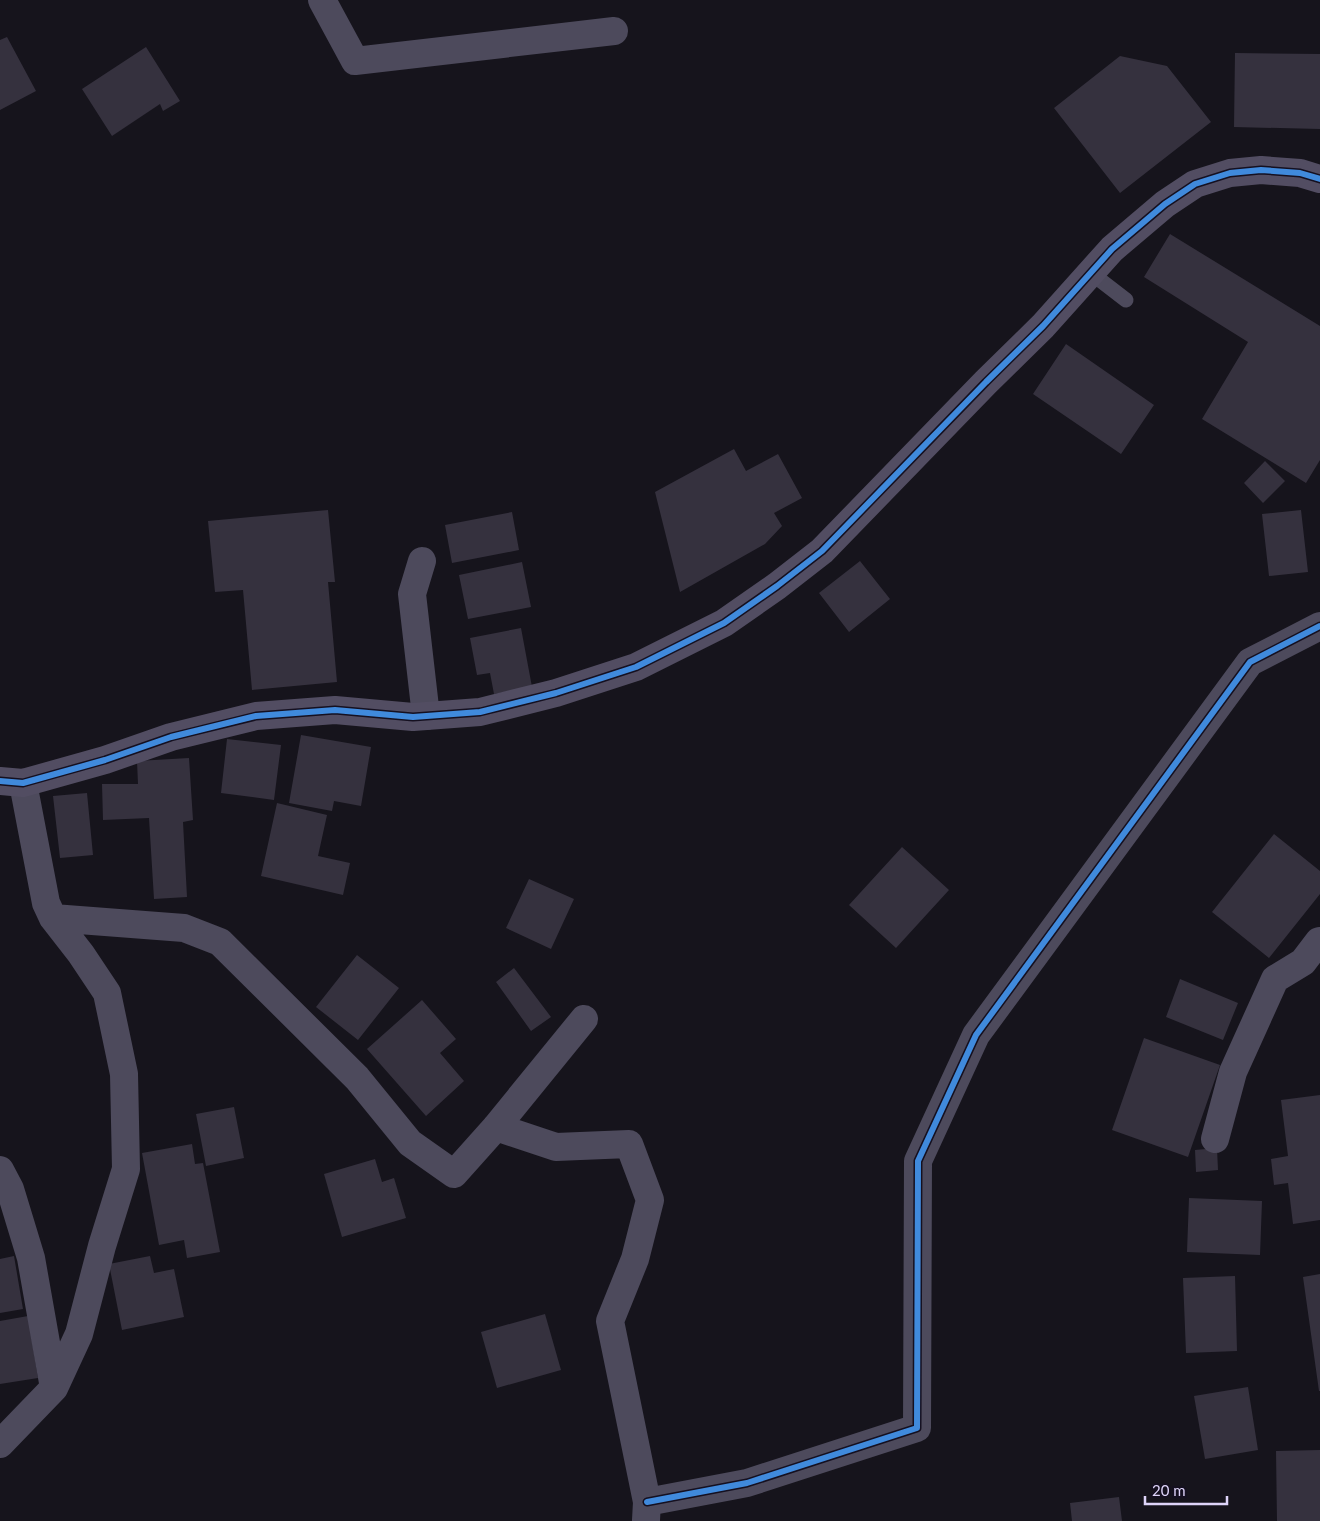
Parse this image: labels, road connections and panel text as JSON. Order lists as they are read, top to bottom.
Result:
{
  "scale_bar": "20 m"
}
